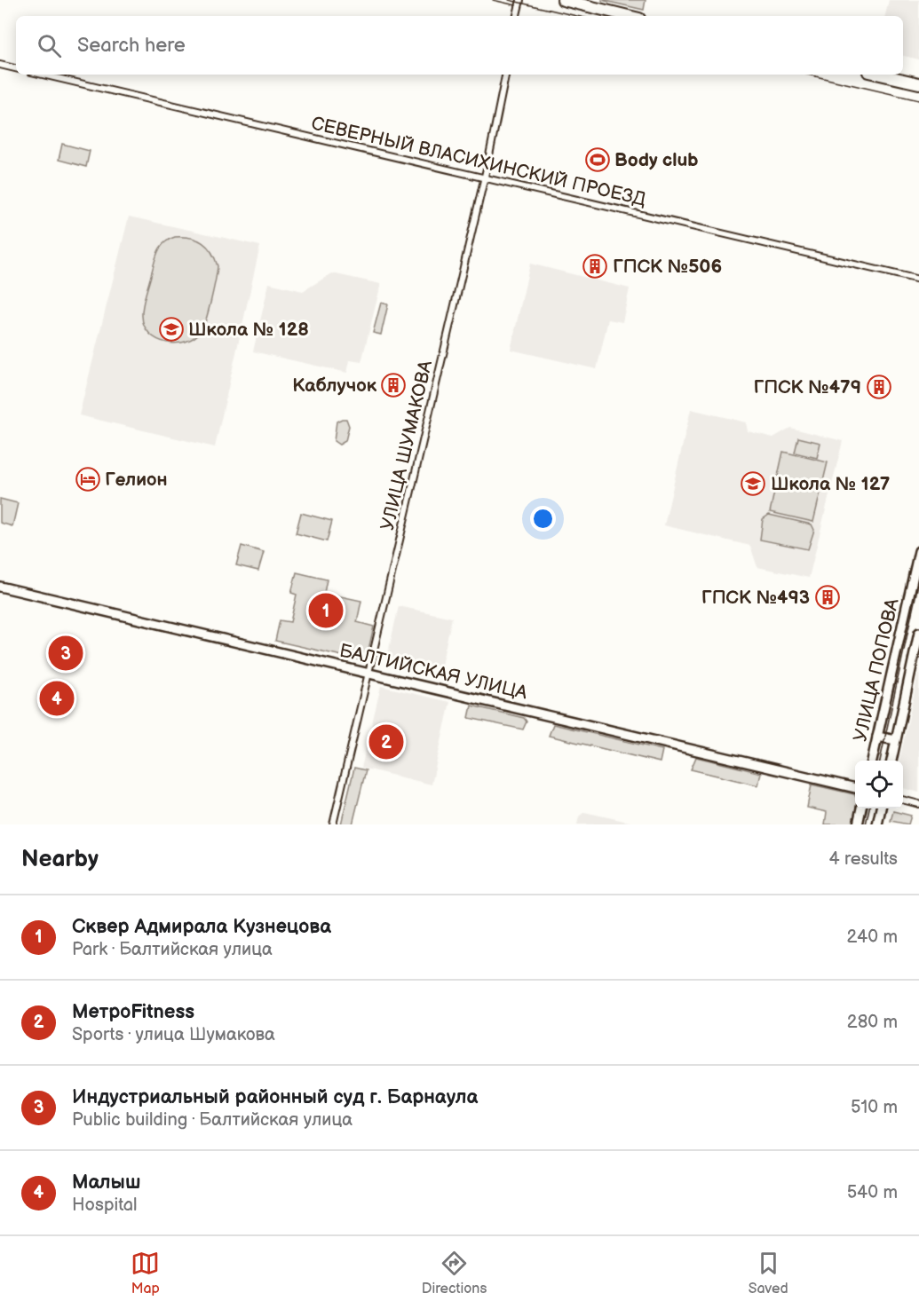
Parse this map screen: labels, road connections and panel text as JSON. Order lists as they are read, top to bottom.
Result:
{
  "streets": {
    "main road": ["УЛИЦА ПОПОВА", "БАЛТИЙСКАЯ УЛИЦА"],
    "street": ["СЕВЕРНЫЙ ВЛАСИХИНСКИЙ ПРОЕЗД", "УЛИЦА ШУМАКОВА"]
  },
  "crossings": [
    ["СЕВЕРНЫЙ ВЛАСИХИНСКИЙ ПРОЕЗД", "УЛИЦА ШУМАКОВА"],
    ["УЛИЦА ШУМАКОВА", "БАЛТИЙСКАЯ УЛИЦА"]
  ],
  "places": {
    "sports": ["Body club"],
    "building": [
      "ГПСК №506",
      "Каблучок",
      "ГПСК №479",
      "ГПСК №493"
    ],
    "school or university": ["Школа № 128", "Школа № 127"],
    "hotel": ["Гелион"]
  },
  "page": {
    "search": "Search here",
    "pins": [
      "1",
      "3",
      "4",
      "2"
    ],
    "heading": ["Nearby", "4 results"],
    "list": [
      {
        "mark": "1",
        "name": "Сквер Адмирала Кузнецова",
        "note": "Park · Балтийская улица",
        "value": "240 m"
      },
      {
        "mark": "2",
        "name": "МетроFitness",
        "note": "Sports · улица Шумакова",
        "value": "280 m"
      },
      {
        "mark": "3",
        "name": "Индустриальный районный суд г. Барнаула",
        "note": "Public building · Балтийская улица",
        "value": "510 m"
      },
      {
        "mark": "4",
        "name": "Малыш",
        "note": "Hospital",
        "value": "540 m"
      }
    ],
    "nav": ["Map", "Directions", "Saved"]
  }
}
